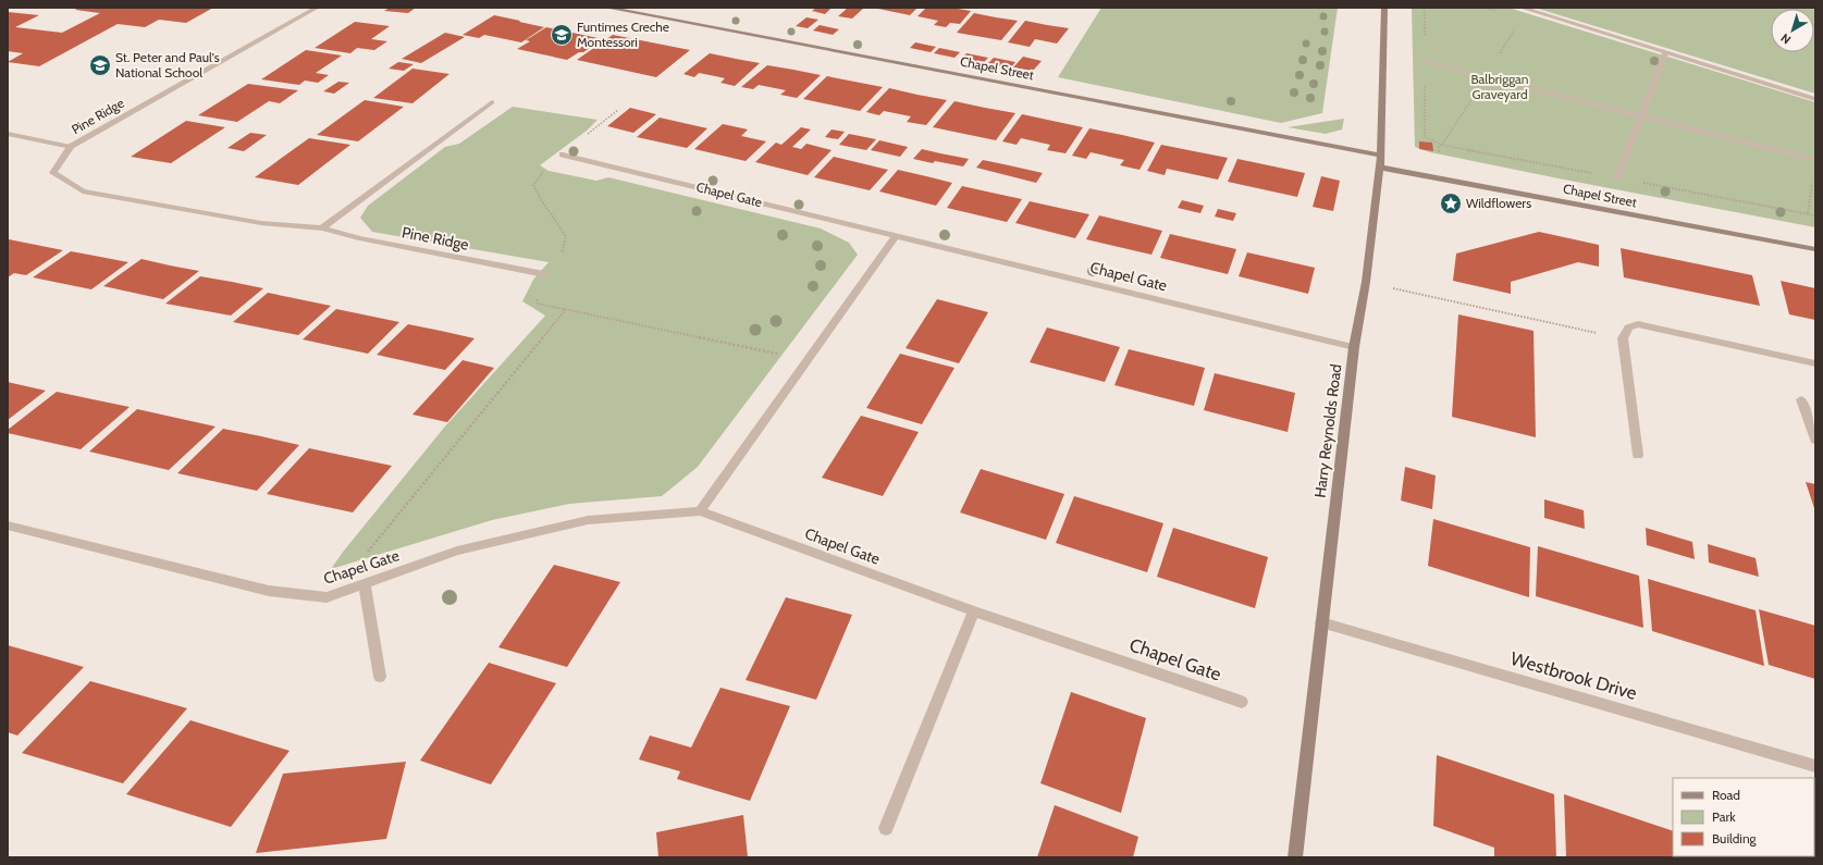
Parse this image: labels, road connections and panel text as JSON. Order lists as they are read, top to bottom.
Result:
{
  "streets": {
    "main road": ["Chapel Street", "Harry Reynolds Road"],
    "street": ["Pine Ridge", "Chapel Gate", "Westbrook Drive"]
  },
  "crossings": [
    ["Chapel Street", "Harry Reynolds Road"],
    ["Chapel Gate", "Harry Reynolds Road"],
    ["Harry Reynolds Road", "Westbrook Drive"]
  ],
  "parks": ["Balbriggan Graveyard"],
  "places": {
    "school or university": ["Funtimes Creche Montessori", "St. Peter and Paul's National School"],
    "place": ["Wildflowers"]
  },
  "legend": ["Road", "Park", "Building"],
  "north": "bottom left"
}
